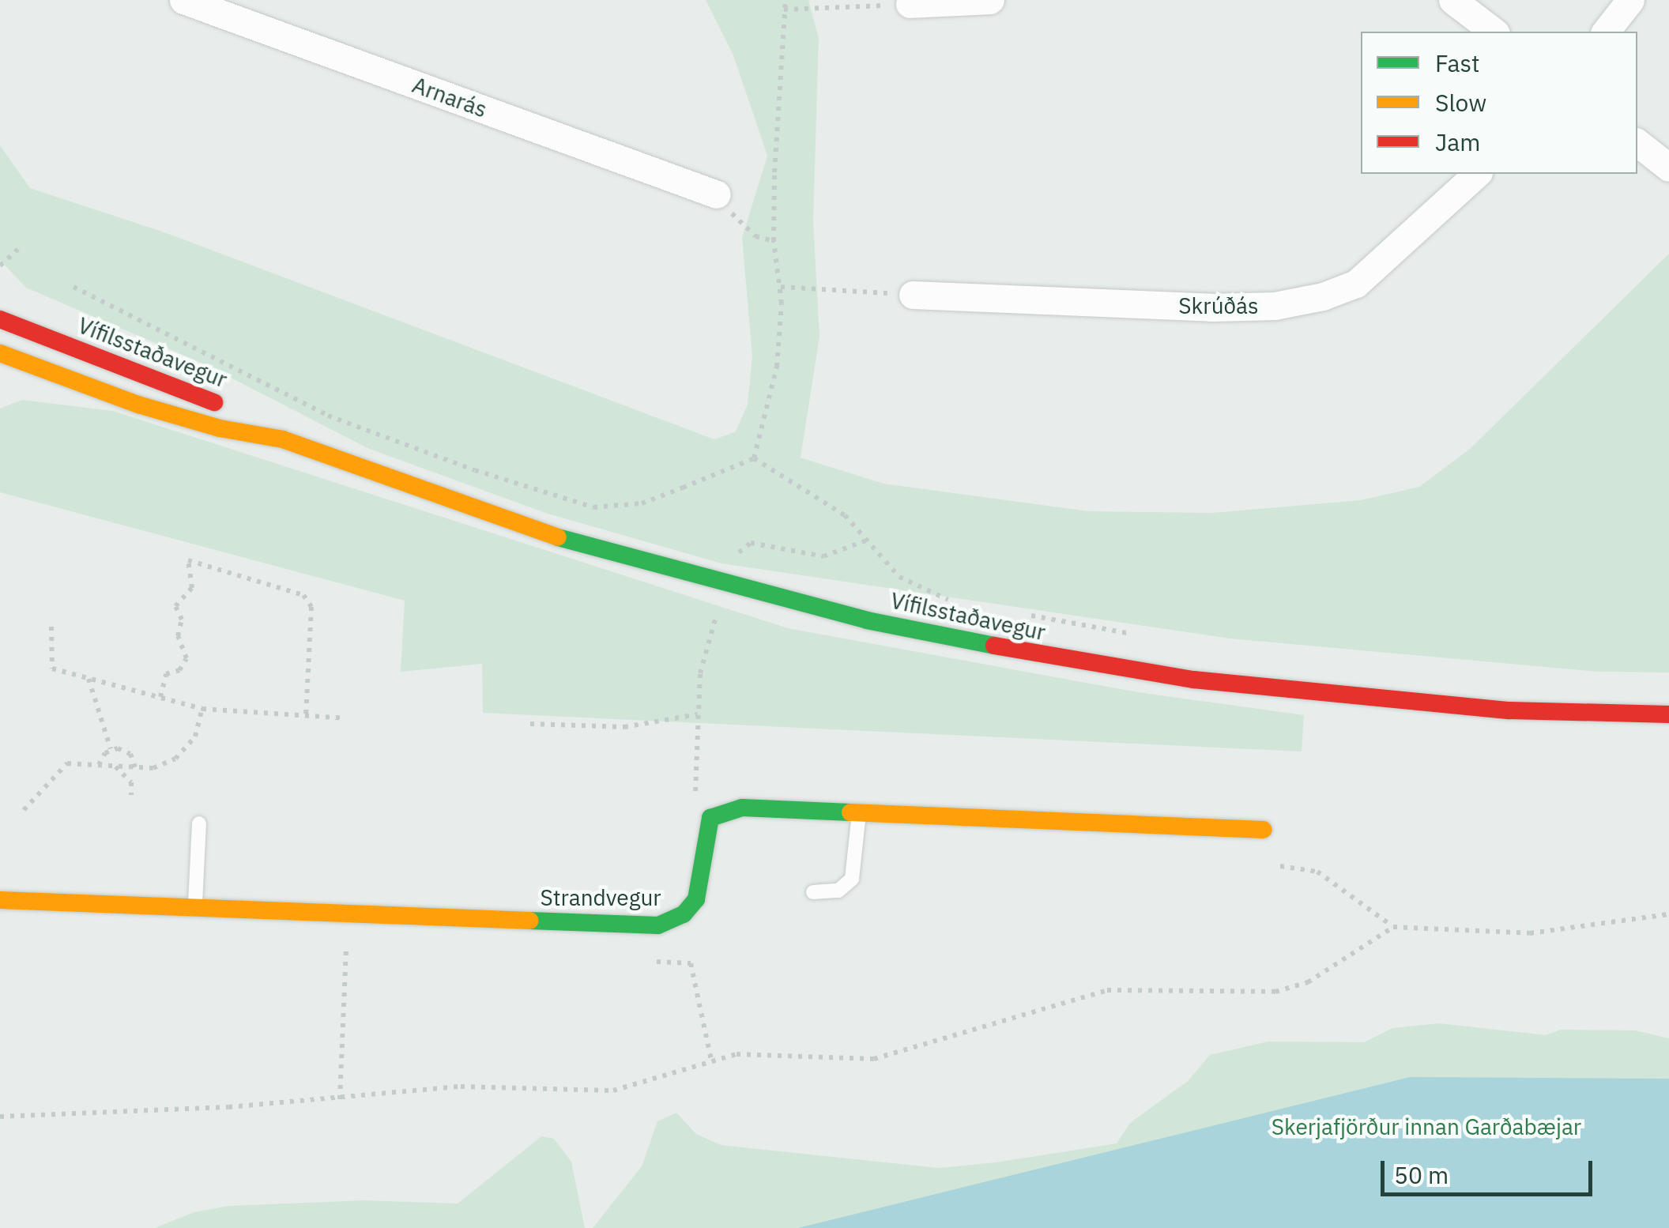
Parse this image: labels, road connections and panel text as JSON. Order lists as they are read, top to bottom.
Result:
{
  "streets": {
    "street": [
      "Arnarás",
      "Skrúðás",
      "Vífilsstaðavegur",
      "Strandvegur"
    ]
  },
  "parks": ["Skerjafjörður innan Garðabæjar"],
  "legend": ["Fast", "Slow", "Jam"],
  "scale_bar": "50 m"
}
